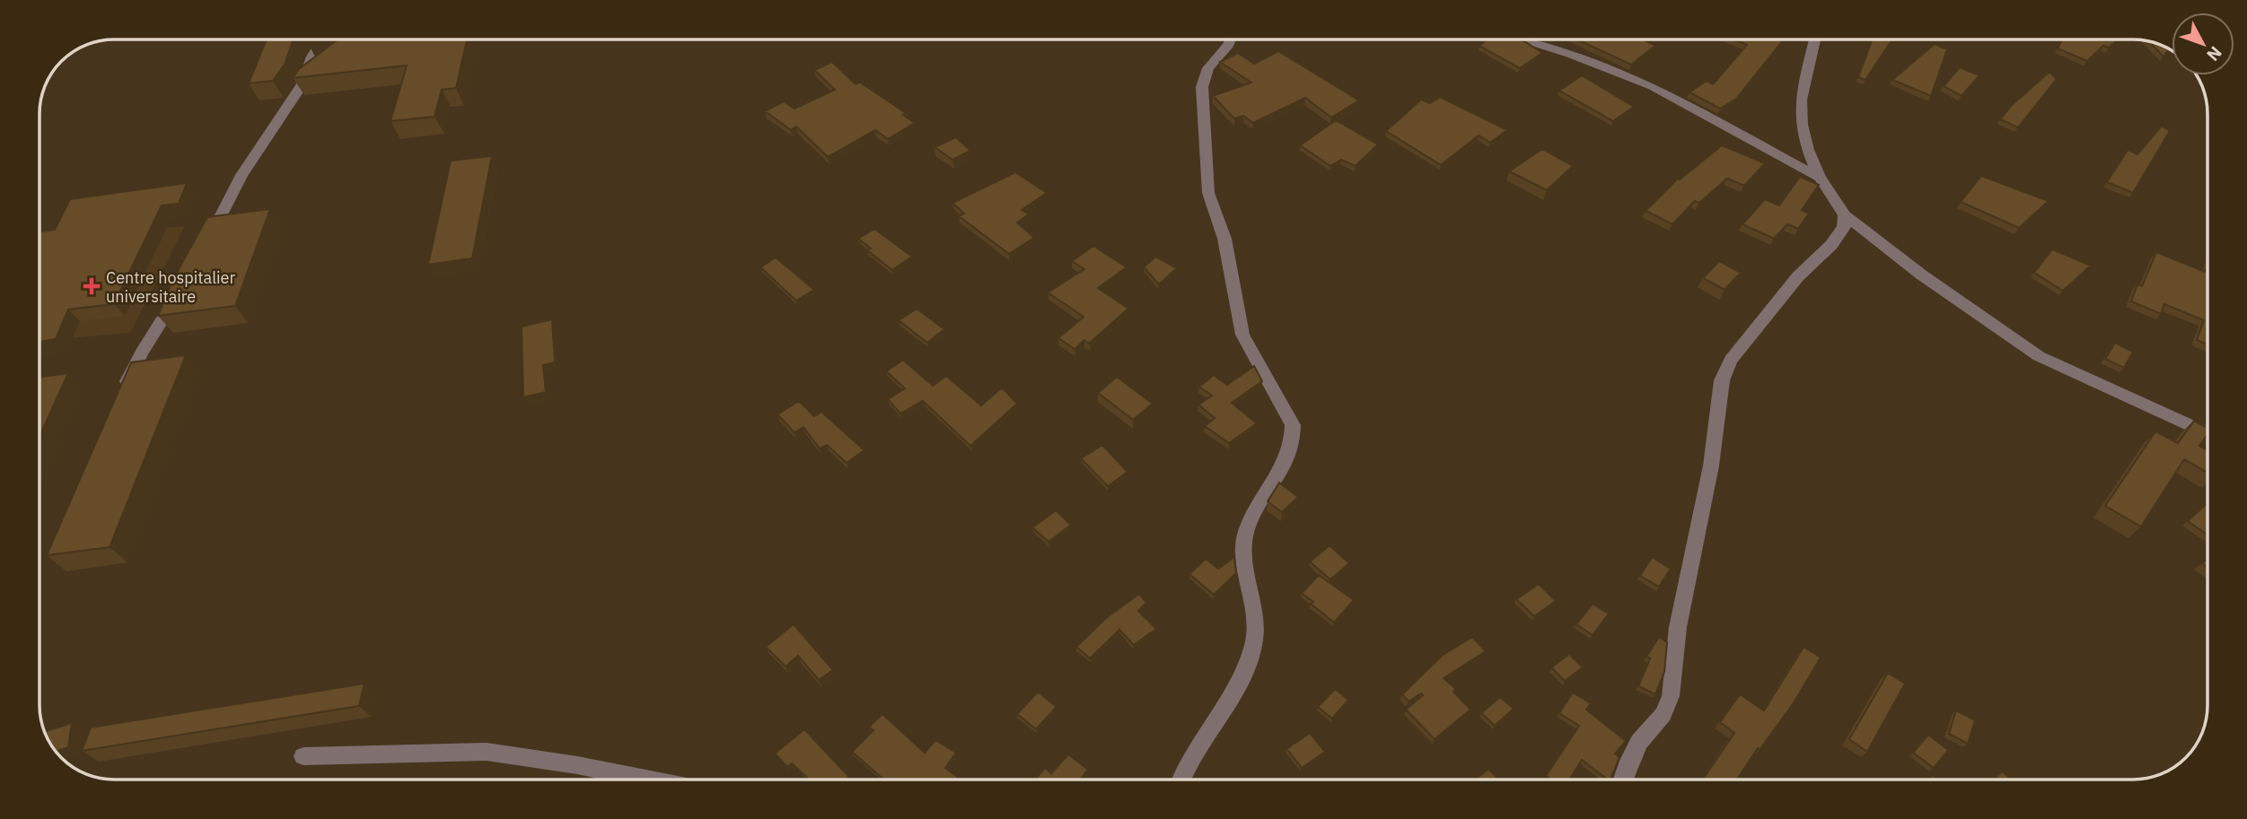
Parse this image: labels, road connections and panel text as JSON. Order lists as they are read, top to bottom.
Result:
{
  "places": {
    "health": ["Centre hospitalier universitaire"]
  },
  "north": "bottom right"
}
